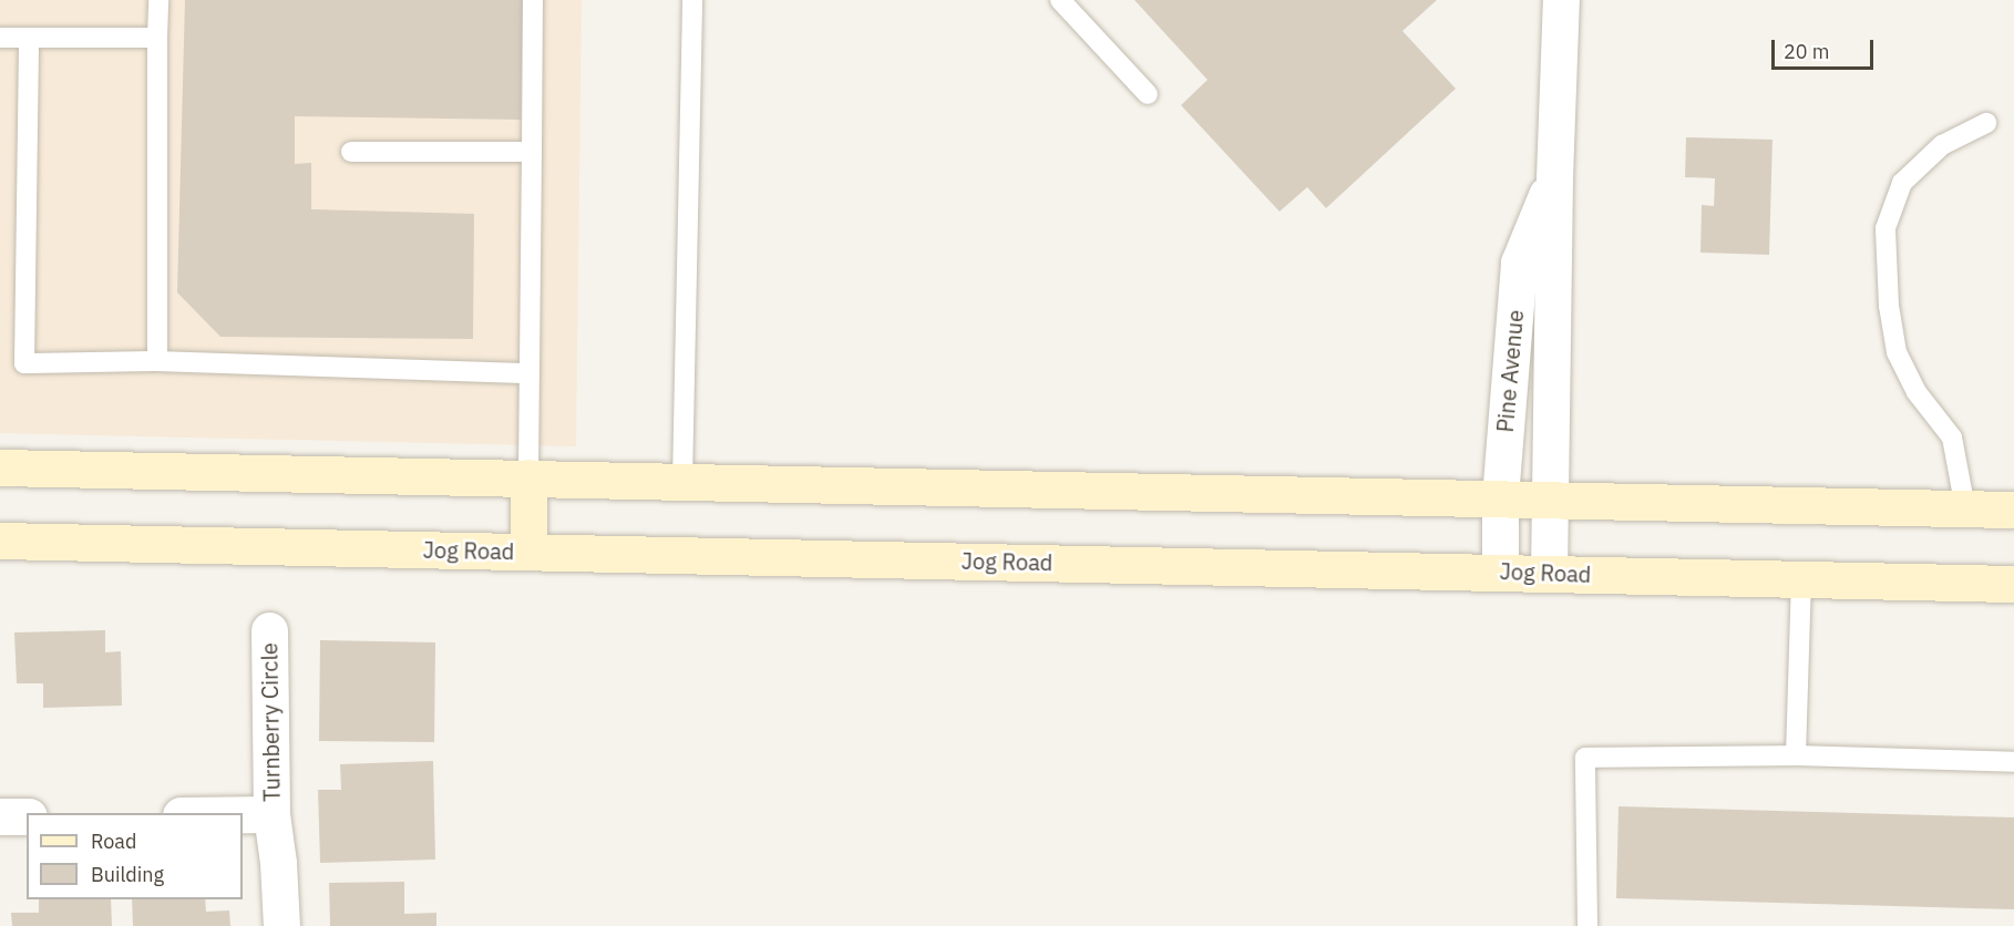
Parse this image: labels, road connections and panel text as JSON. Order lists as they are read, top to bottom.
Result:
{
  "streets": {
    "main road": ["Jog Road"],
    "street": ["Pine Avenue", "Turnberry Circle"]
  },
  "crossings": [
    ["Pine Avenue", "Jog Road"]
  ],
  "legend": ["Road", "Building"],
  "scale_bar": "20 m"
}
